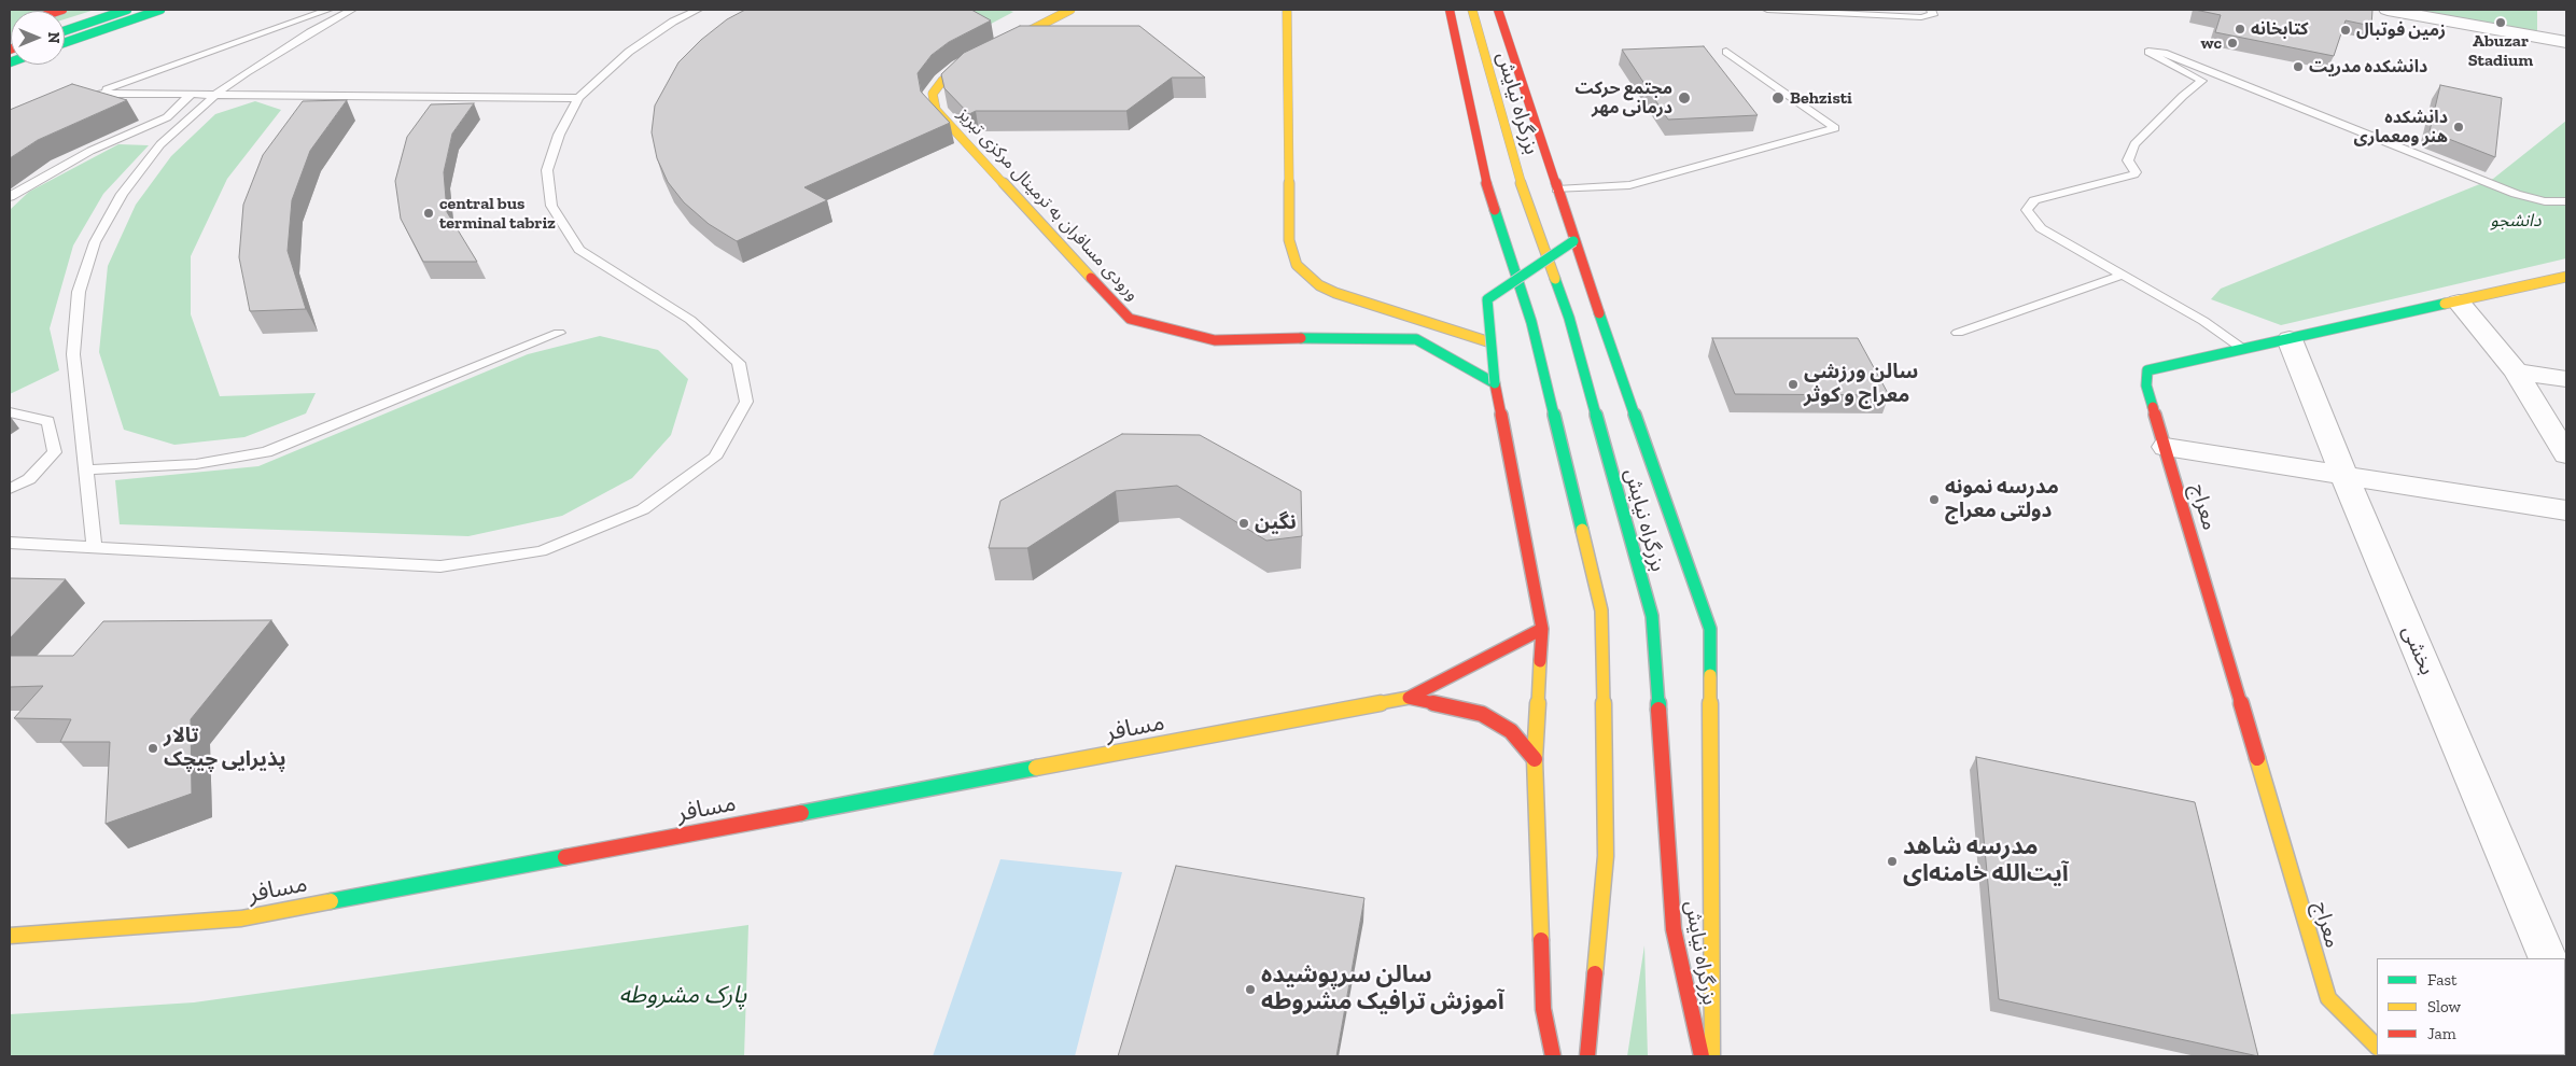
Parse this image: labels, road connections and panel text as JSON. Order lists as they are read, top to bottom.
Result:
{
  "streets": {
    "main road": [
      "بزرگراه نیایش",
      "ورودی مسافران به ترمینال مرکزی تبریز",
      "معراج",
      "مسافر"
    ],
    "street": ["بخشی"]
  },
  "crossings": [
    ["معراج", "بخشی"]
  ],
  "parks": ["دانشجو", "پارک مشروطه"],
  "places": [
    "Abuzar Stadium",
    "کتابخانه",
    "زمین فوتبال",
    "wc",
    "دانشکده مدریت",
    "مجتمع حرکت درمانی مهر",
    "Behzisti",
    "دانشکده هنر ومعماری",
    "central bus terminal tabriz",
    "سالن ورزشی معراج و کوثر",
    "مدرسه نمونه دولتی معراج",
    "نگین",
    "تالار پذیرایی چیچک",
    "مدرسه شاهد آیت‌الله خامنه‌ای",
    "سالن سرپوشیده آموزش ترافیک مشروطه"
  ],
  "legend": ["Fast", "Slow", "Jam"],
  "north": "right"
}
